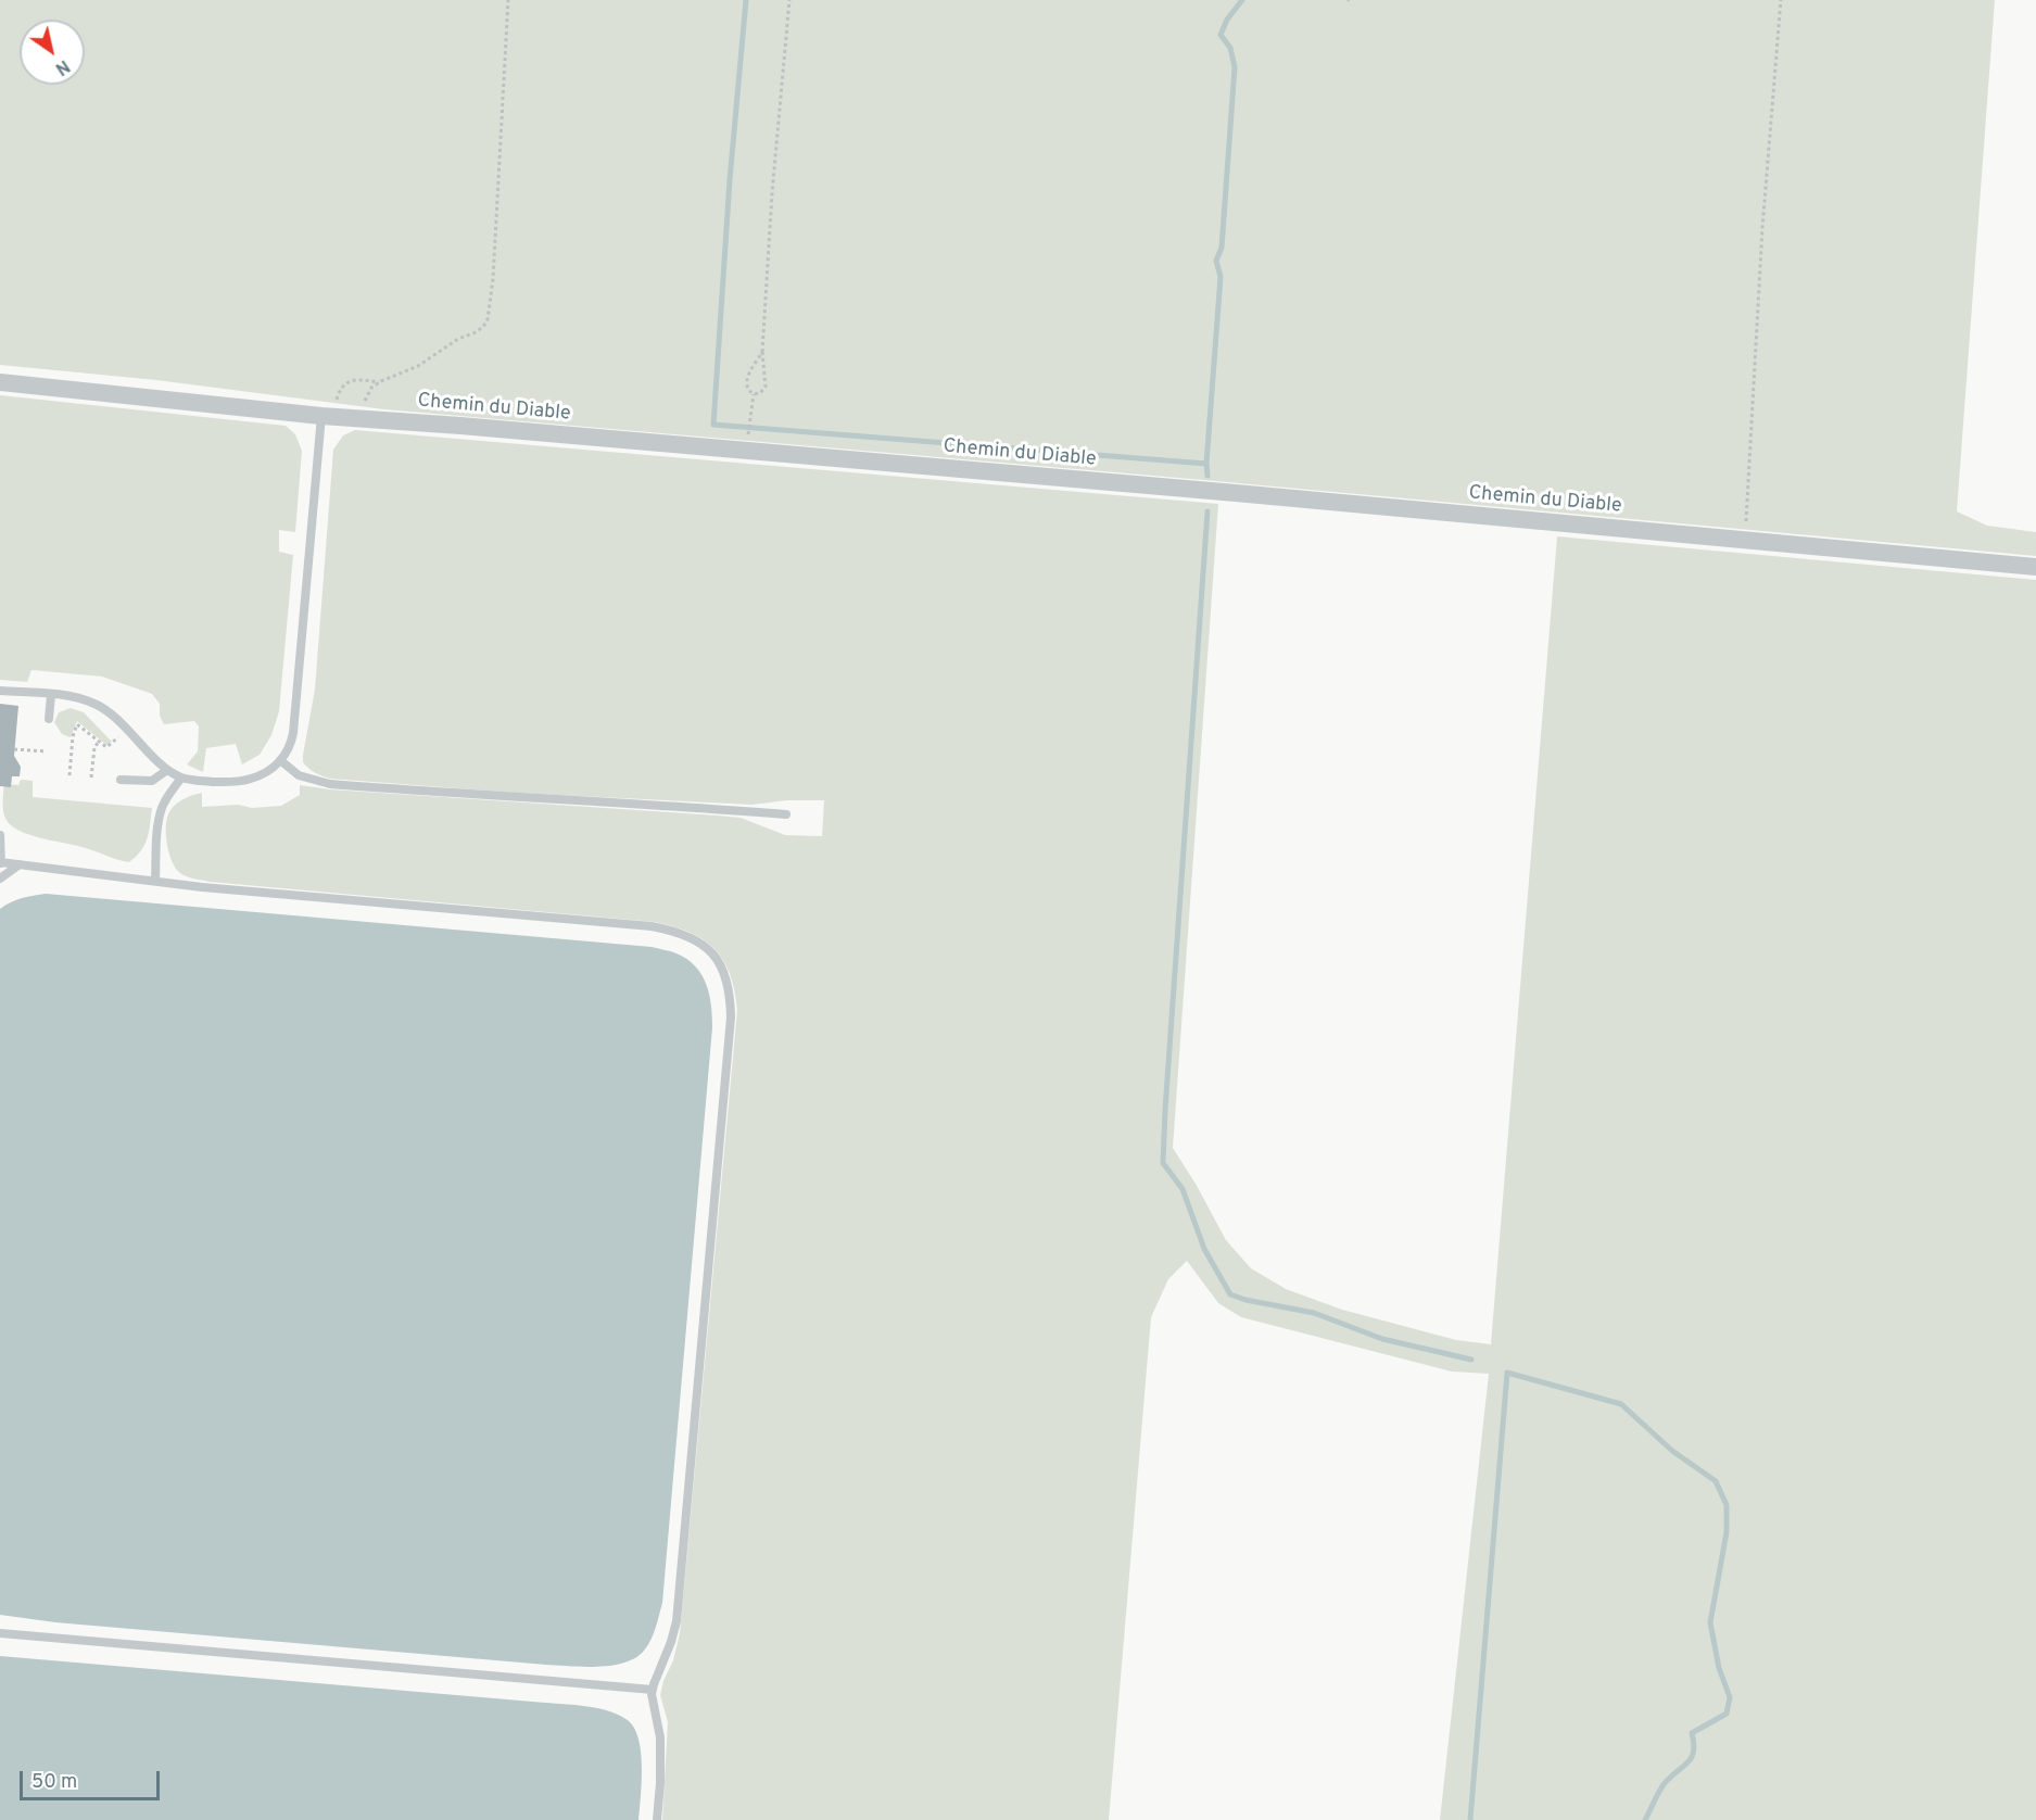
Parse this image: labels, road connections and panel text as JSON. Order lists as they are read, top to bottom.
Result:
{
  "streets": {
    "street": ["Chemin du Diable"]
  },
  "scale_bar": "50 m",
  "north": "bottom right"
}
